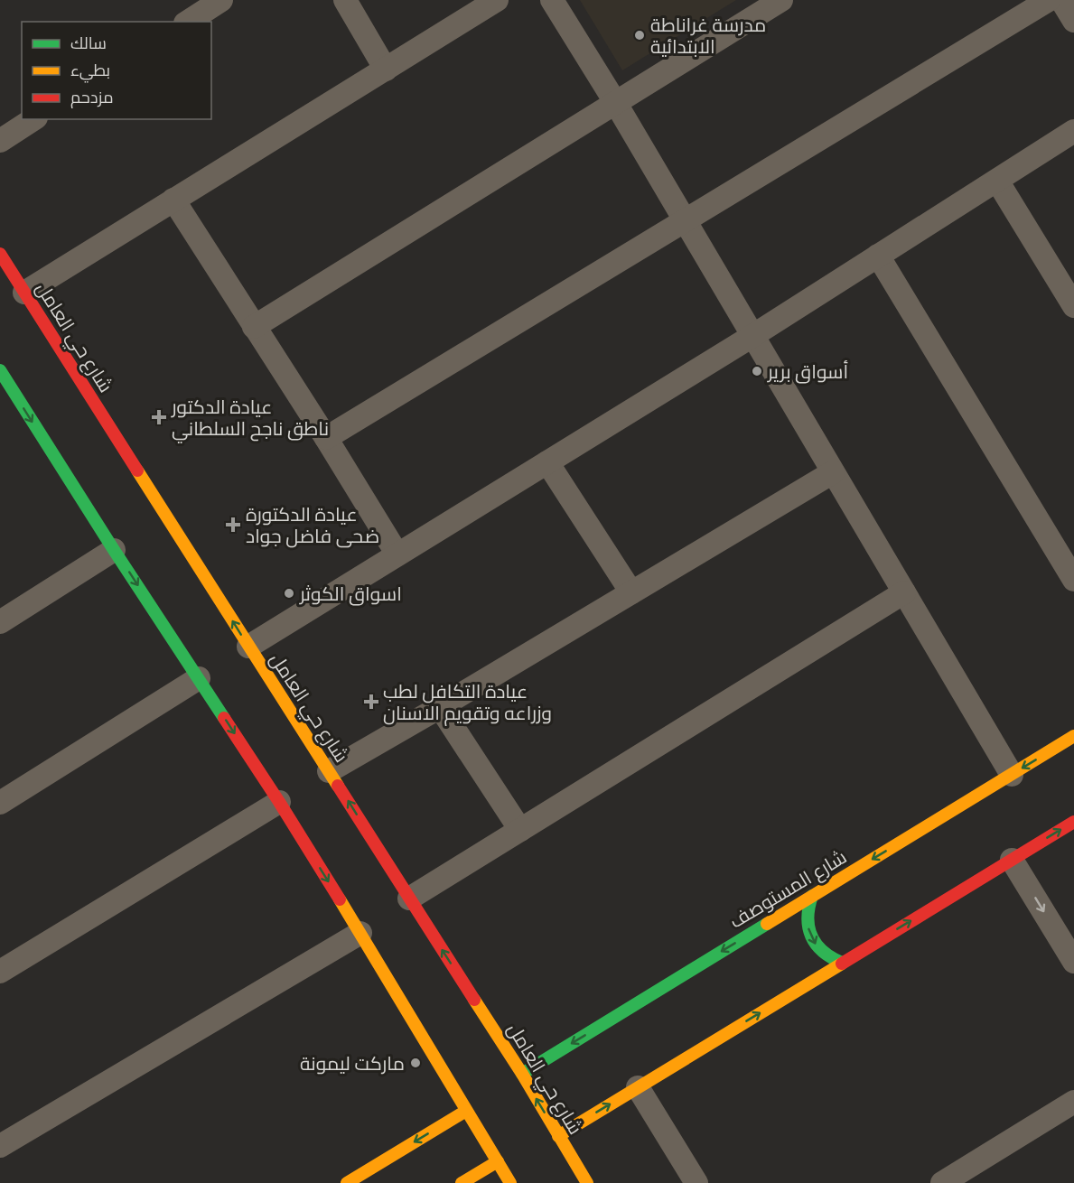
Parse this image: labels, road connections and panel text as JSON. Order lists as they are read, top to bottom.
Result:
{
  "streets": {
    "main road": ["شارع حي العامل", "شارع المستوصف"]
  },
  "crossings": [
    ["شارع حي العامل", "شارع المستوصف"]
  ],
  "places": {
    "other": [
      "مدرسة غراناطة الابتدائية",
      "أسواق برير",
      "اسواق الكوثر",
      "ماركت ليمونة"
    ],
    "health": ["عيادة الدكتور ناطق ناجح السلطاني", "عيادة الدكتورة ضحى فاضل جواد", "عيادة التكافل لطب وزراعه وتقويم الاسنان"]
  },
  "legend": ["سالك", "بطيء", "مزدحم"]
}
